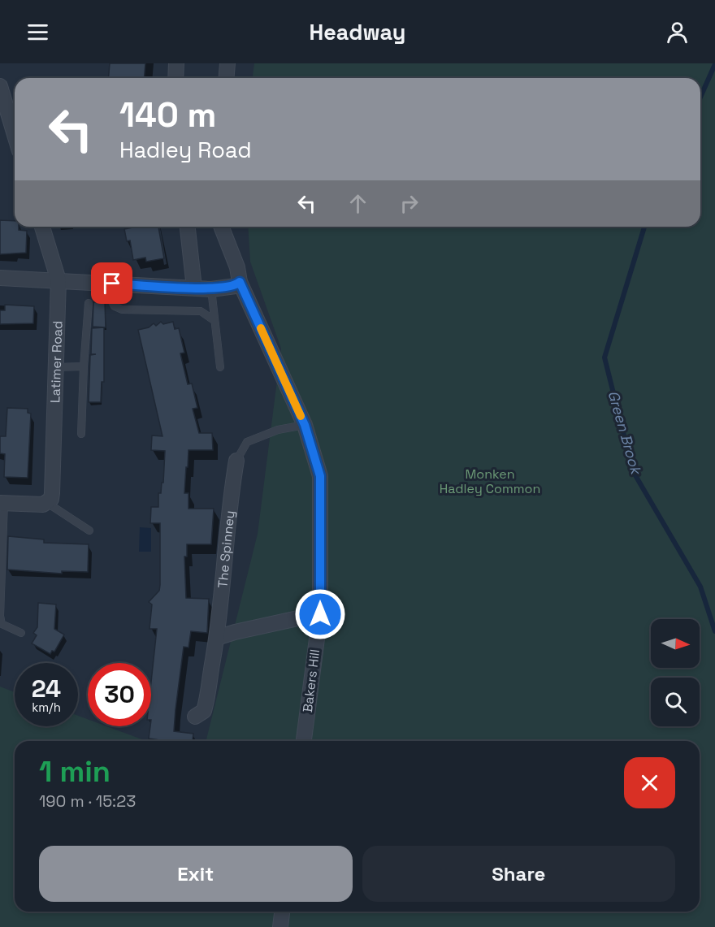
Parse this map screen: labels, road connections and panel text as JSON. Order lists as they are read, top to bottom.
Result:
{
  "streets": {
    "street": ["Latimer Road", "The Spinney", "Bakers Hill"]
  },
  "water": ["Green Brook"],
  "parks": ["Monken Hadley Common"],
  "north": "right",
  "page": {
    "header": "Headway",
    "turn": ["140 m", "Hadley Road"],
    "speed": "24 km/h",
    "limit": "30",
    "heading": ["1 min", "190 m · 15:23"],
    "buttons": ["Exit", "Share"]
  }
}
